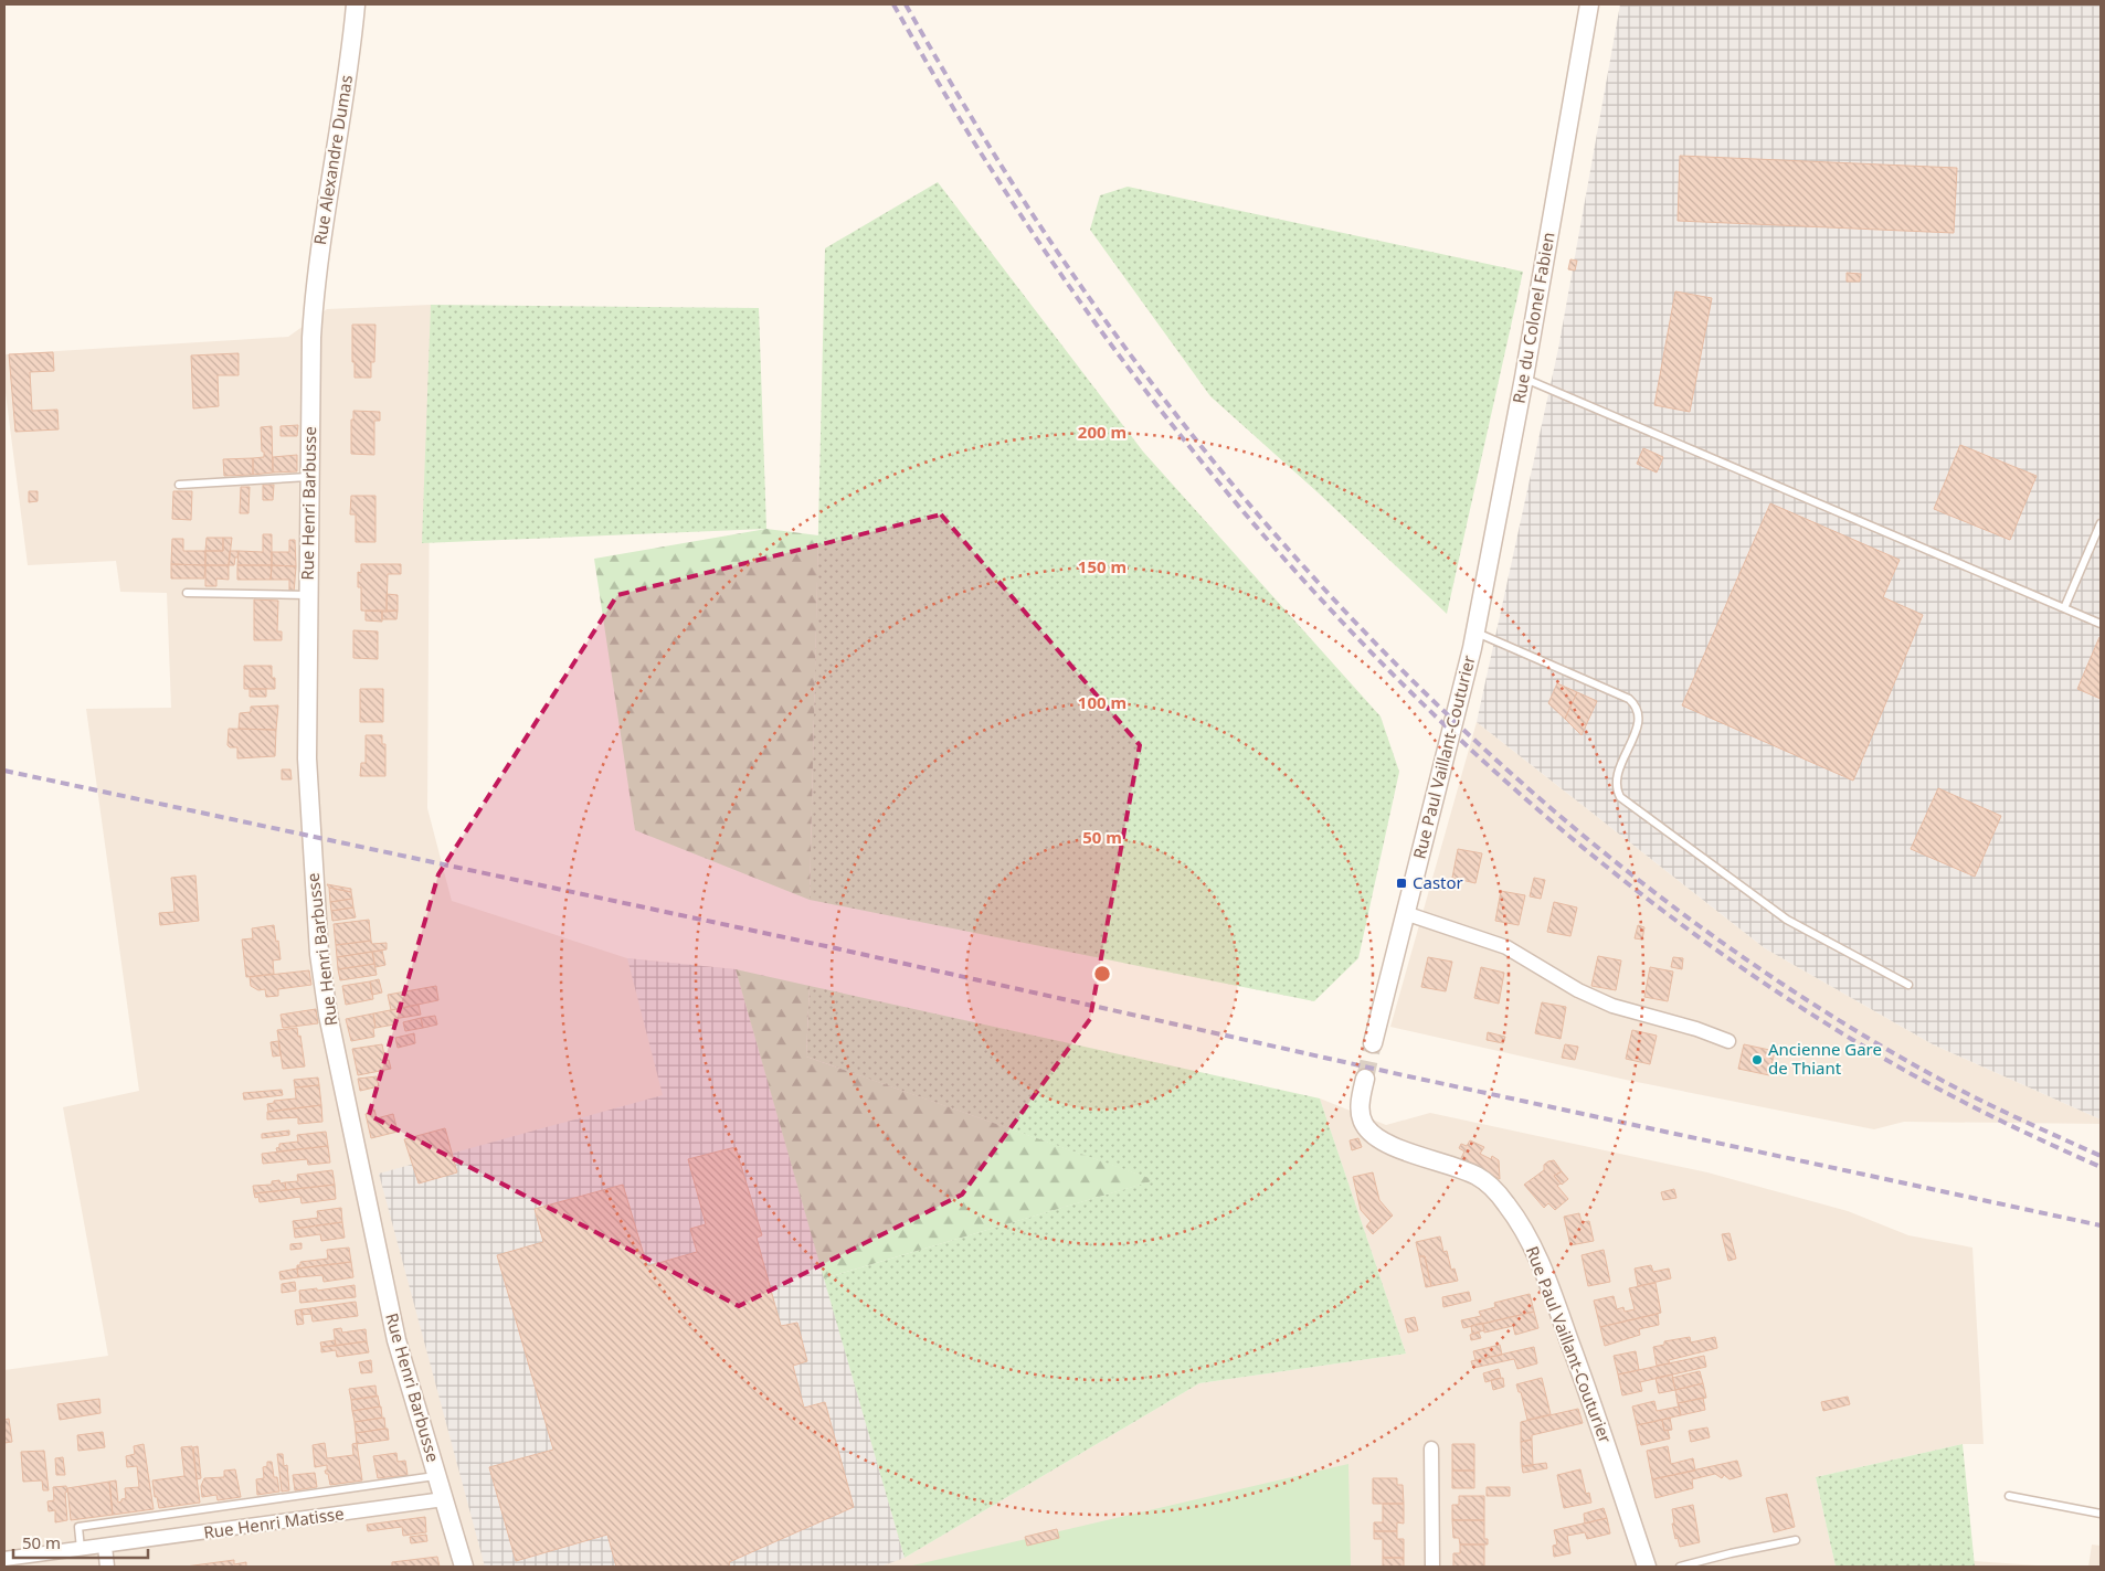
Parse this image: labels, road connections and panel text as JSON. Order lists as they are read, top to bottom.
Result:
{
  "streets": {
    "street": [
      "Rue Alexandre Dumas",
      "Rue du Colonel Fabien",
      "Rue Henri Barbusse",
      "Rue Paul Vaillant-Couturier",
      "Rue Henri Matisse"
    ]
  },
  "crossings": [
    ["Rue Alexandre Dumas", "Rue Henri Barbusse"],
    ["Rue du Colonel Fabien", "Rue Paul Vaillant-Couturier"],
    ["Rue Henri Barbusse", "Rue Henri Matisse"]
  ],
  "places": {
    "transit": ["Castor"],
    "other": ["Ancienne Gare de Thiant"]
  },
  "scale_bar": "50 m",
  "rings": [
    "200 m",
    "150 m",
    "100 m",
    "50 m"
  ]
}
